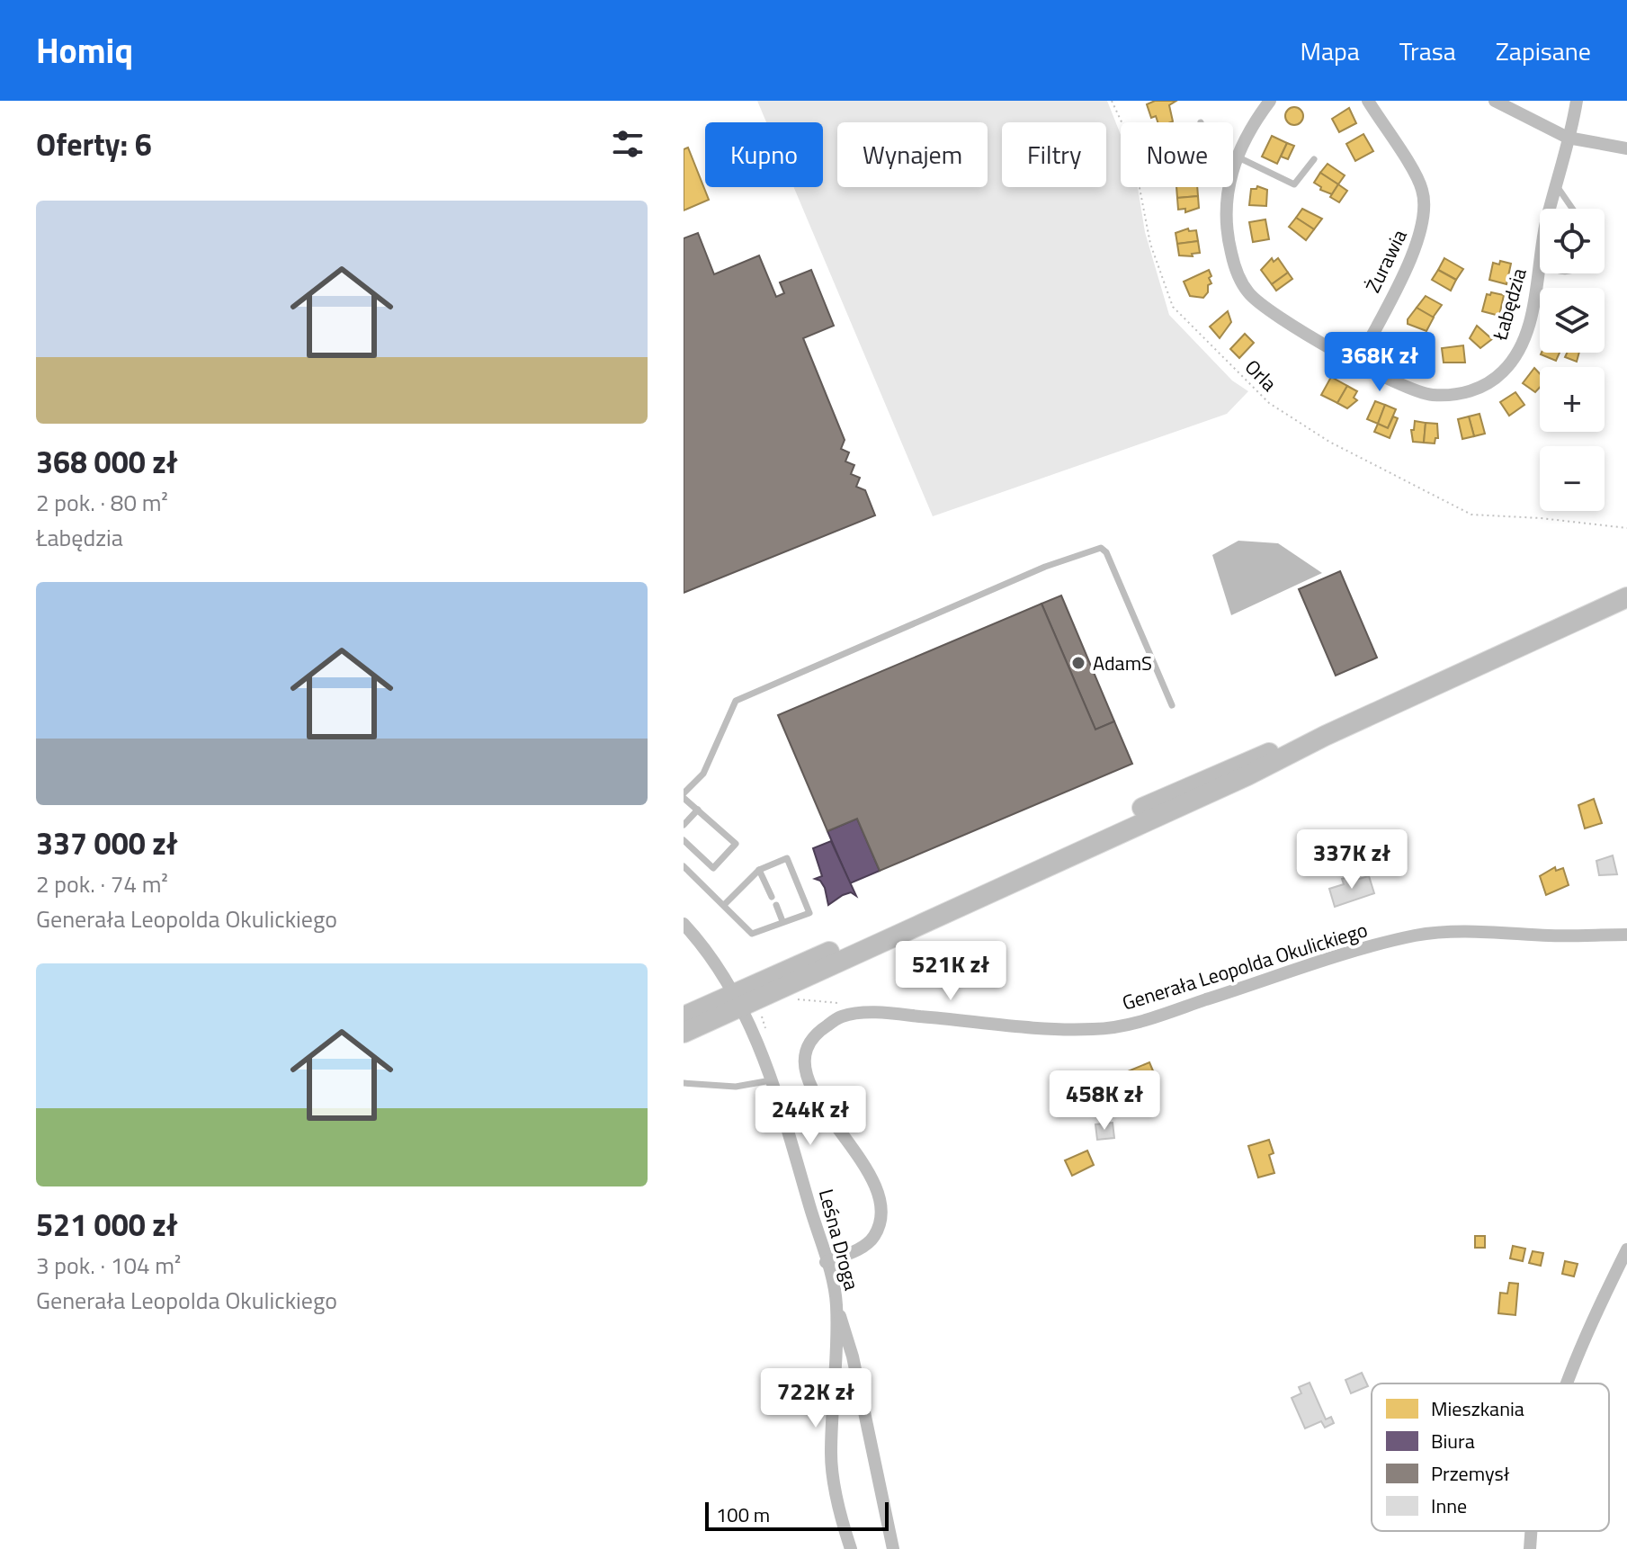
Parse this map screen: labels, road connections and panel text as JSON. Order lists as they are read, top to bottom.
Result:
{
  "streets": {
    "street": [
      "Żurawia",
      "Łabędzia",
      "Generała Leopolda Okulickiego",
      "Leśna Droga"
    ],
    "path": ["Orla"]
  },
  "crossings": [
    ["Żurawia", "Łabędzia"],
    ["Generała Leopolda Okulickiego", "Leśna Droga"]
  ],
  "places": ["AdamS"],
  "legend": [
    "Mieszkania",
    "Biura",
    "Przemysł",
    "Inne"
  ],
  "scale_bar": "100 m",
  "page": {
    "header": "Homiq",
    "nav": ["Mapa", "Trasa", "Zapisane"],
    "heading": "Oferty: 6",
    "chip": [
      "Kupno",
      "Wynajem",
      "Filtry",
      "Nowe"
    ],
    "list": [
      {
        "name": "368 000 zł",
        "note": "2 pok. · 80 m² · Łabędzia"
      },
      {
        "name": "337 000 zł",
        "note": "2 pok. · 74 m² · Generała Leopolda Okulickiego"
      },
      {
        "name": "521 000 zł",
        "note": "3 pok. · 104 m² · Generała Leopolda Okulickiego"
      }
    ],
    "map_buttons": ["+", "−"],
    "price": [
      "368K zł",
      "337K zł",
      "521K zł",
      "458K zł",
      "244K zł",
      "722K zł"
    ],
    "scale": "100 m"
  }
}
